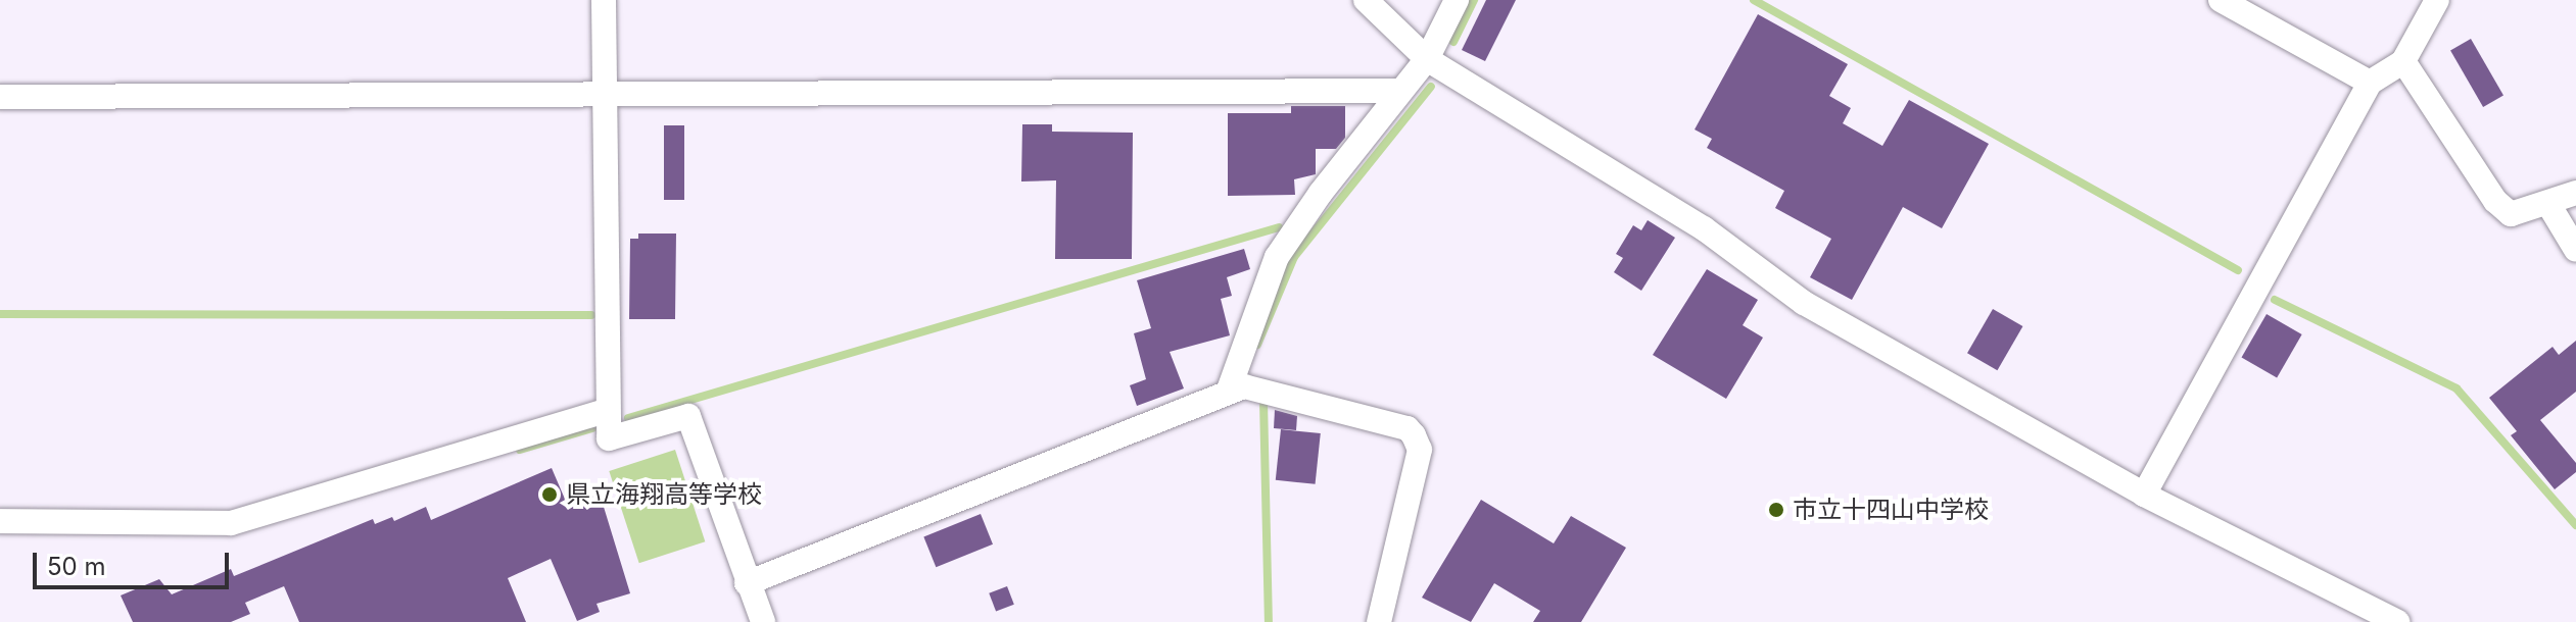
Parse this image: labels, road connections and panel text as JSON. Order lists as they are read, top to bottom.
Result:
{
  "places": ["県立海翔高等学校", "市立十四山中学校"],
  "scale_bar": "50 m"
}
